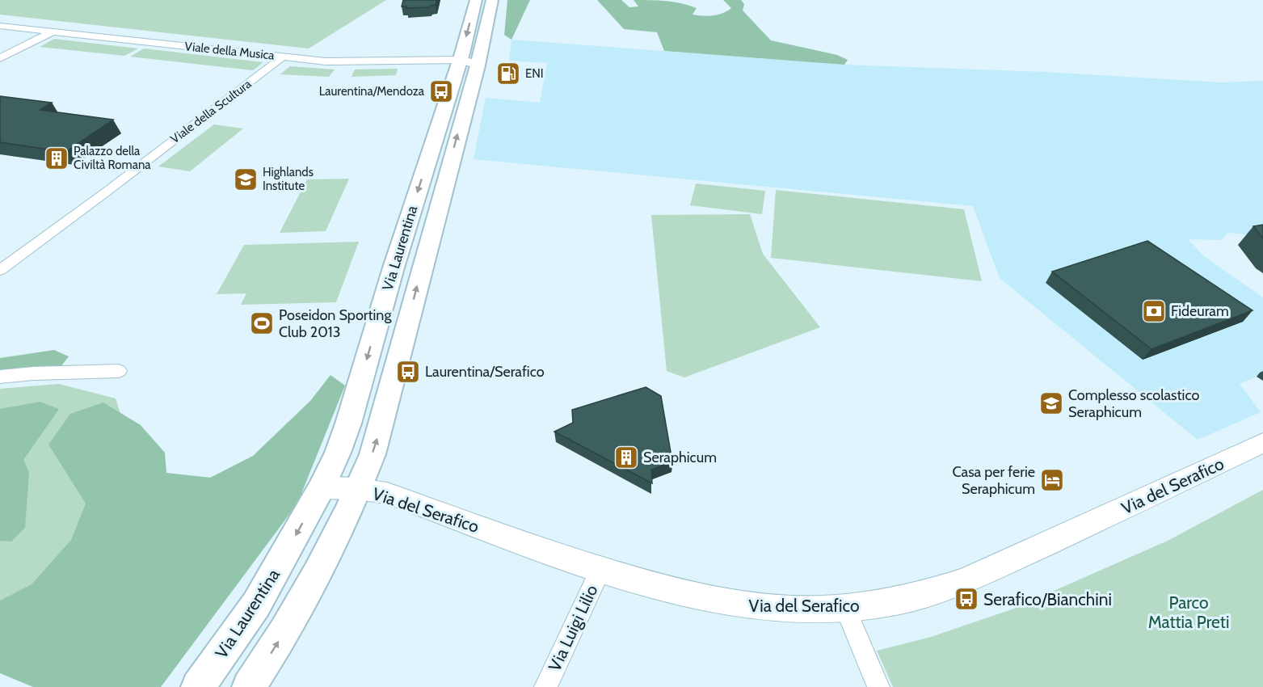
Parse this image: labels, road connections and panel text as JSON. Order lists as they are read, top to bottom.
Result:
{
  "streets": {
    "main road": ["Via Laurentina"],
    "street": [
      "Viale della Musica",
      "Viale della Scultura",
      "Via del Serafico",
      "Via Luigi Lilio"
    ]
  },
  "crossings": [
    ["Viale della Musica", "Viale della Scultura"],
    ["Viale della Musica", "Via Laurentina"],
    ["Via Laurentina", "Via del Serafico"],
    ["Via del Serafico", "Via Luigi Lilio"]
  ],
  "parks": ["Parco Mattia Preti"],
  "places": {
    "fuel station": ["ENI"],
    "bus stop": ["Laurentina/Mendoza", "Laurentina/Serafico", "Serafico/Bianchini"],
    "building": ["Palazzo della Civiltà Romana", "Seraphicum"],
    "school or university": ["Highlands Institute", "Complesso scolastico Seraphicum"],
    "bank": ["Fideuram"],
    "sports": ["Poseidon Sporting Club 2013"],
    "hotel": ["Casa per ferie Seraphicum"]
  }
}
